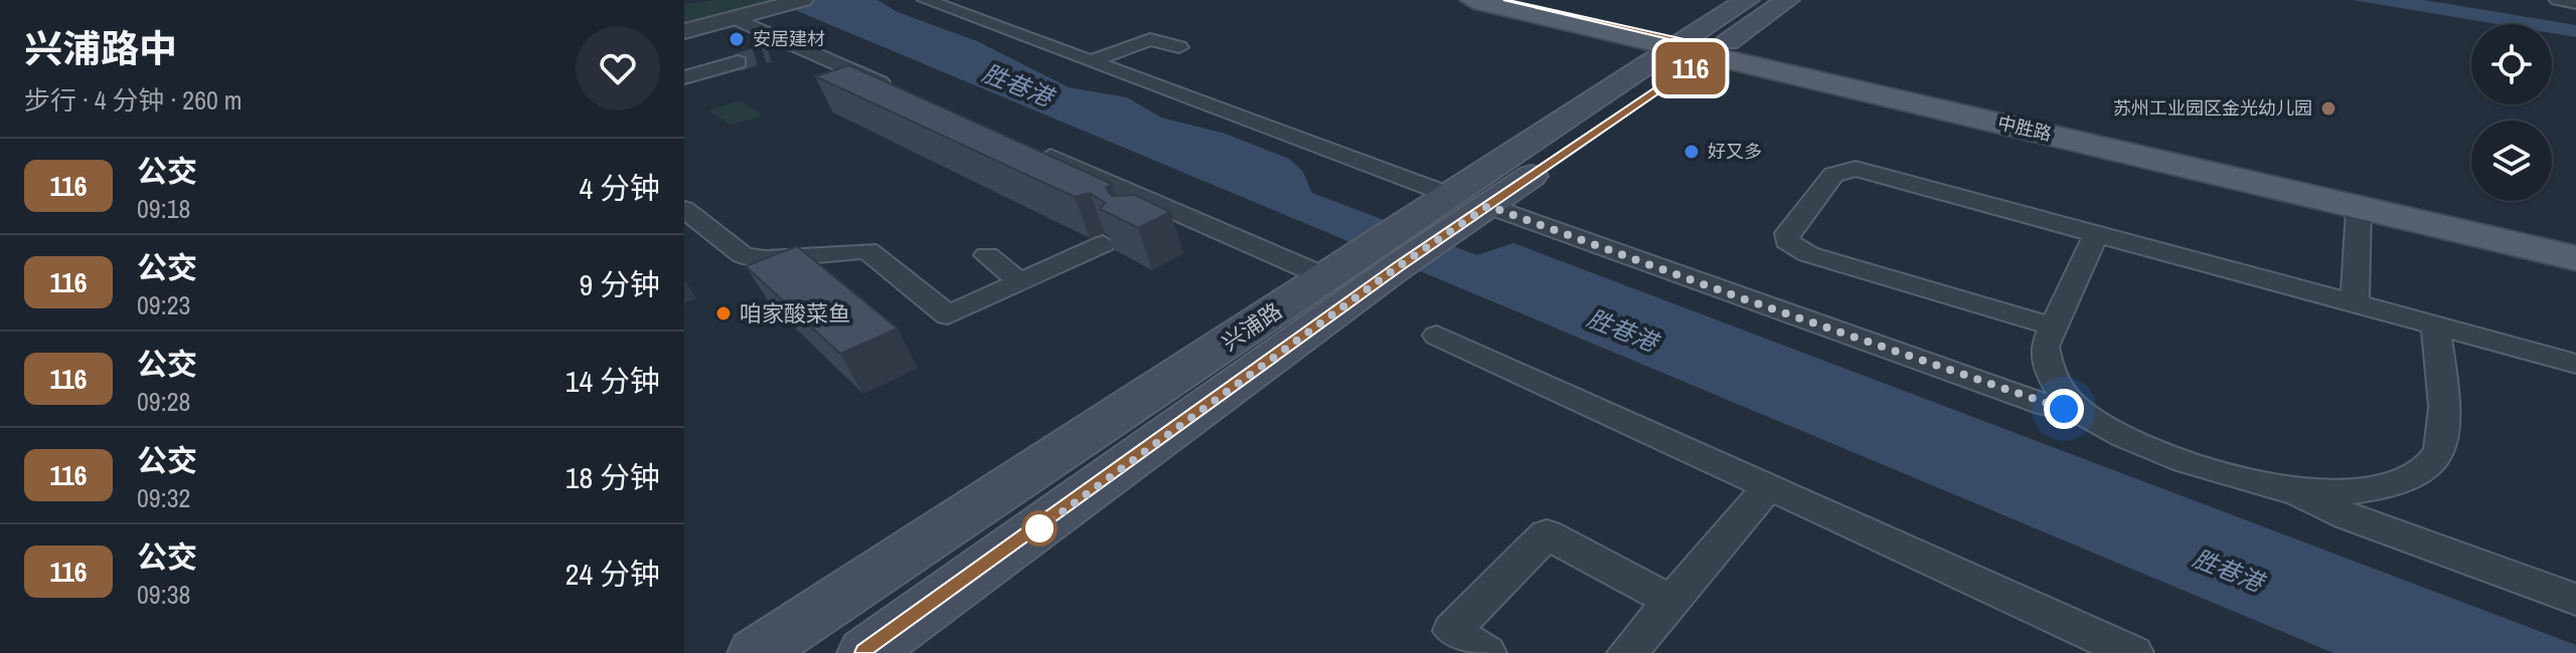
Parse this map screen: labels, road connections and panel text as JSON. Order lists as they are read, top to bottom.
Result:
{
  "streets": {
    "main road": ["中胜路", "兴浦路"]
  },
  "crossings": [
    ["中胜路", "兴浦路"]
  ],
  "water": ["胜巷港"],
  "places": [
    "安居建材",
    "苏州工业园区金光幼儿园",
    "好又多",
    "咱家酸菜鱼"
  ],
  "lines": ["bus line 116"],
  "page": {
    "heading": ["兴浦路中", "步行 · 4 分钟 · 260 m"],
    "on_map": "116",
    "list": [
      {
        "mark": "116",
        "name": "公交",
        "note": "09:18",
        "value": "4 分钟"
      },
      {
        "mark": "116",
        "name": "公交",
        "note": "09:23",
        "value": "9 分钟"
      },
      {
        "mark": "116",
        "name": "公交",
        "note": "09:28",
        "value": "14 分钟"
      },
      {
        "mark": "116",
        "name": "公交",
        "note": "09:32",
        "value": "18 分钟"
      },
      {
        "mark": "116",
        "name": "公交",
        "note": "09:38",
        "value": "24 分钟"
      }
    ]
  }
}
